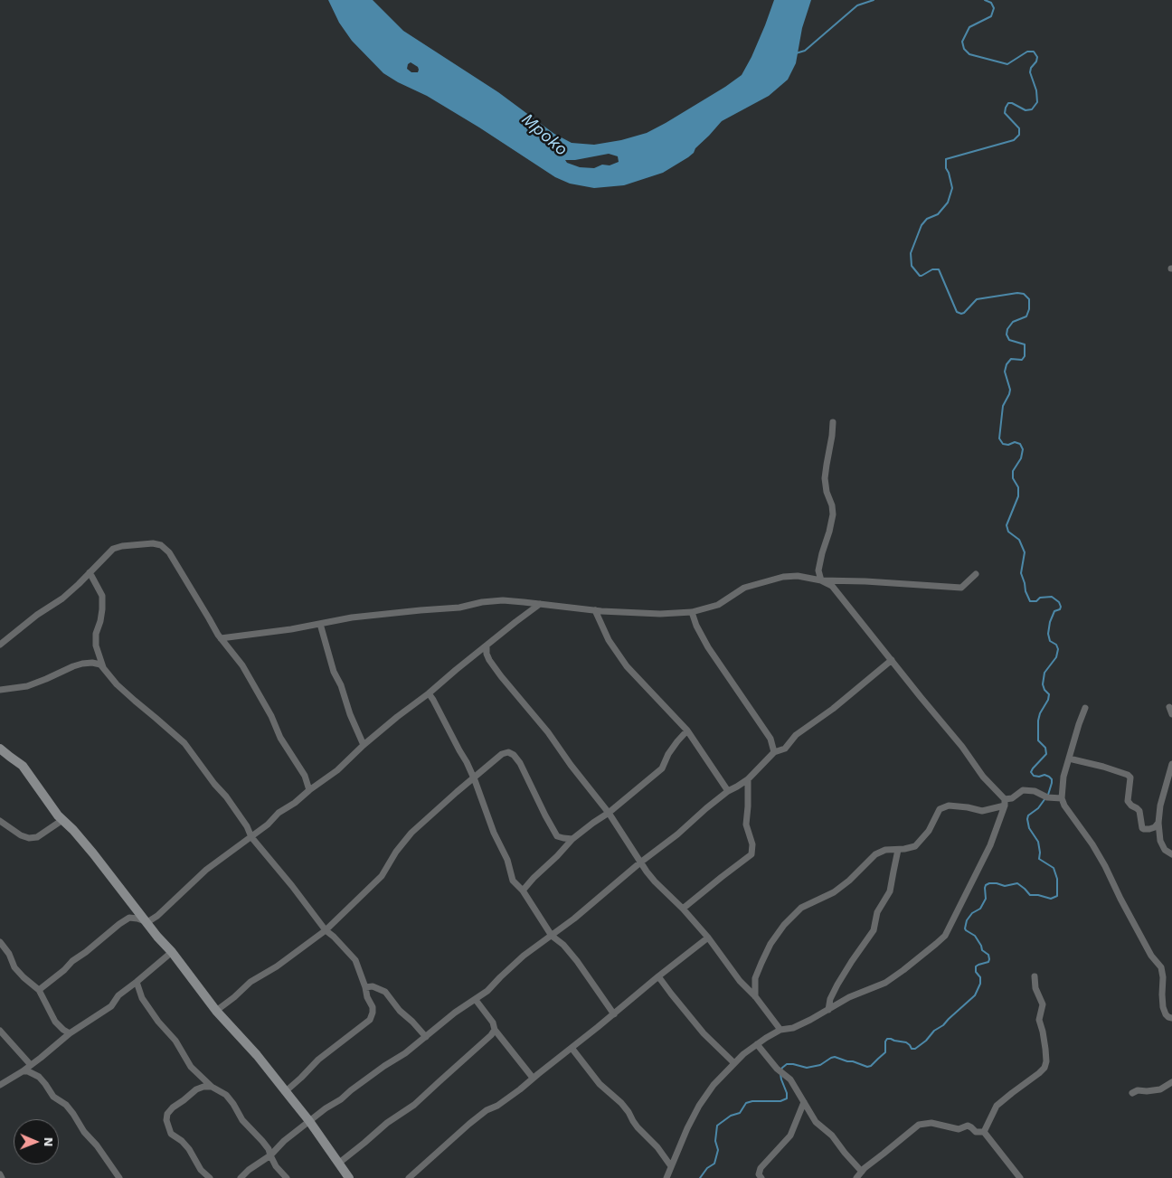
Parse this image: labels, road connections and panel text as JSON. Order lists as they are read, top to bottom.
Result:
{
  "water": ["Mpoko"],
  "north": "right"
}
